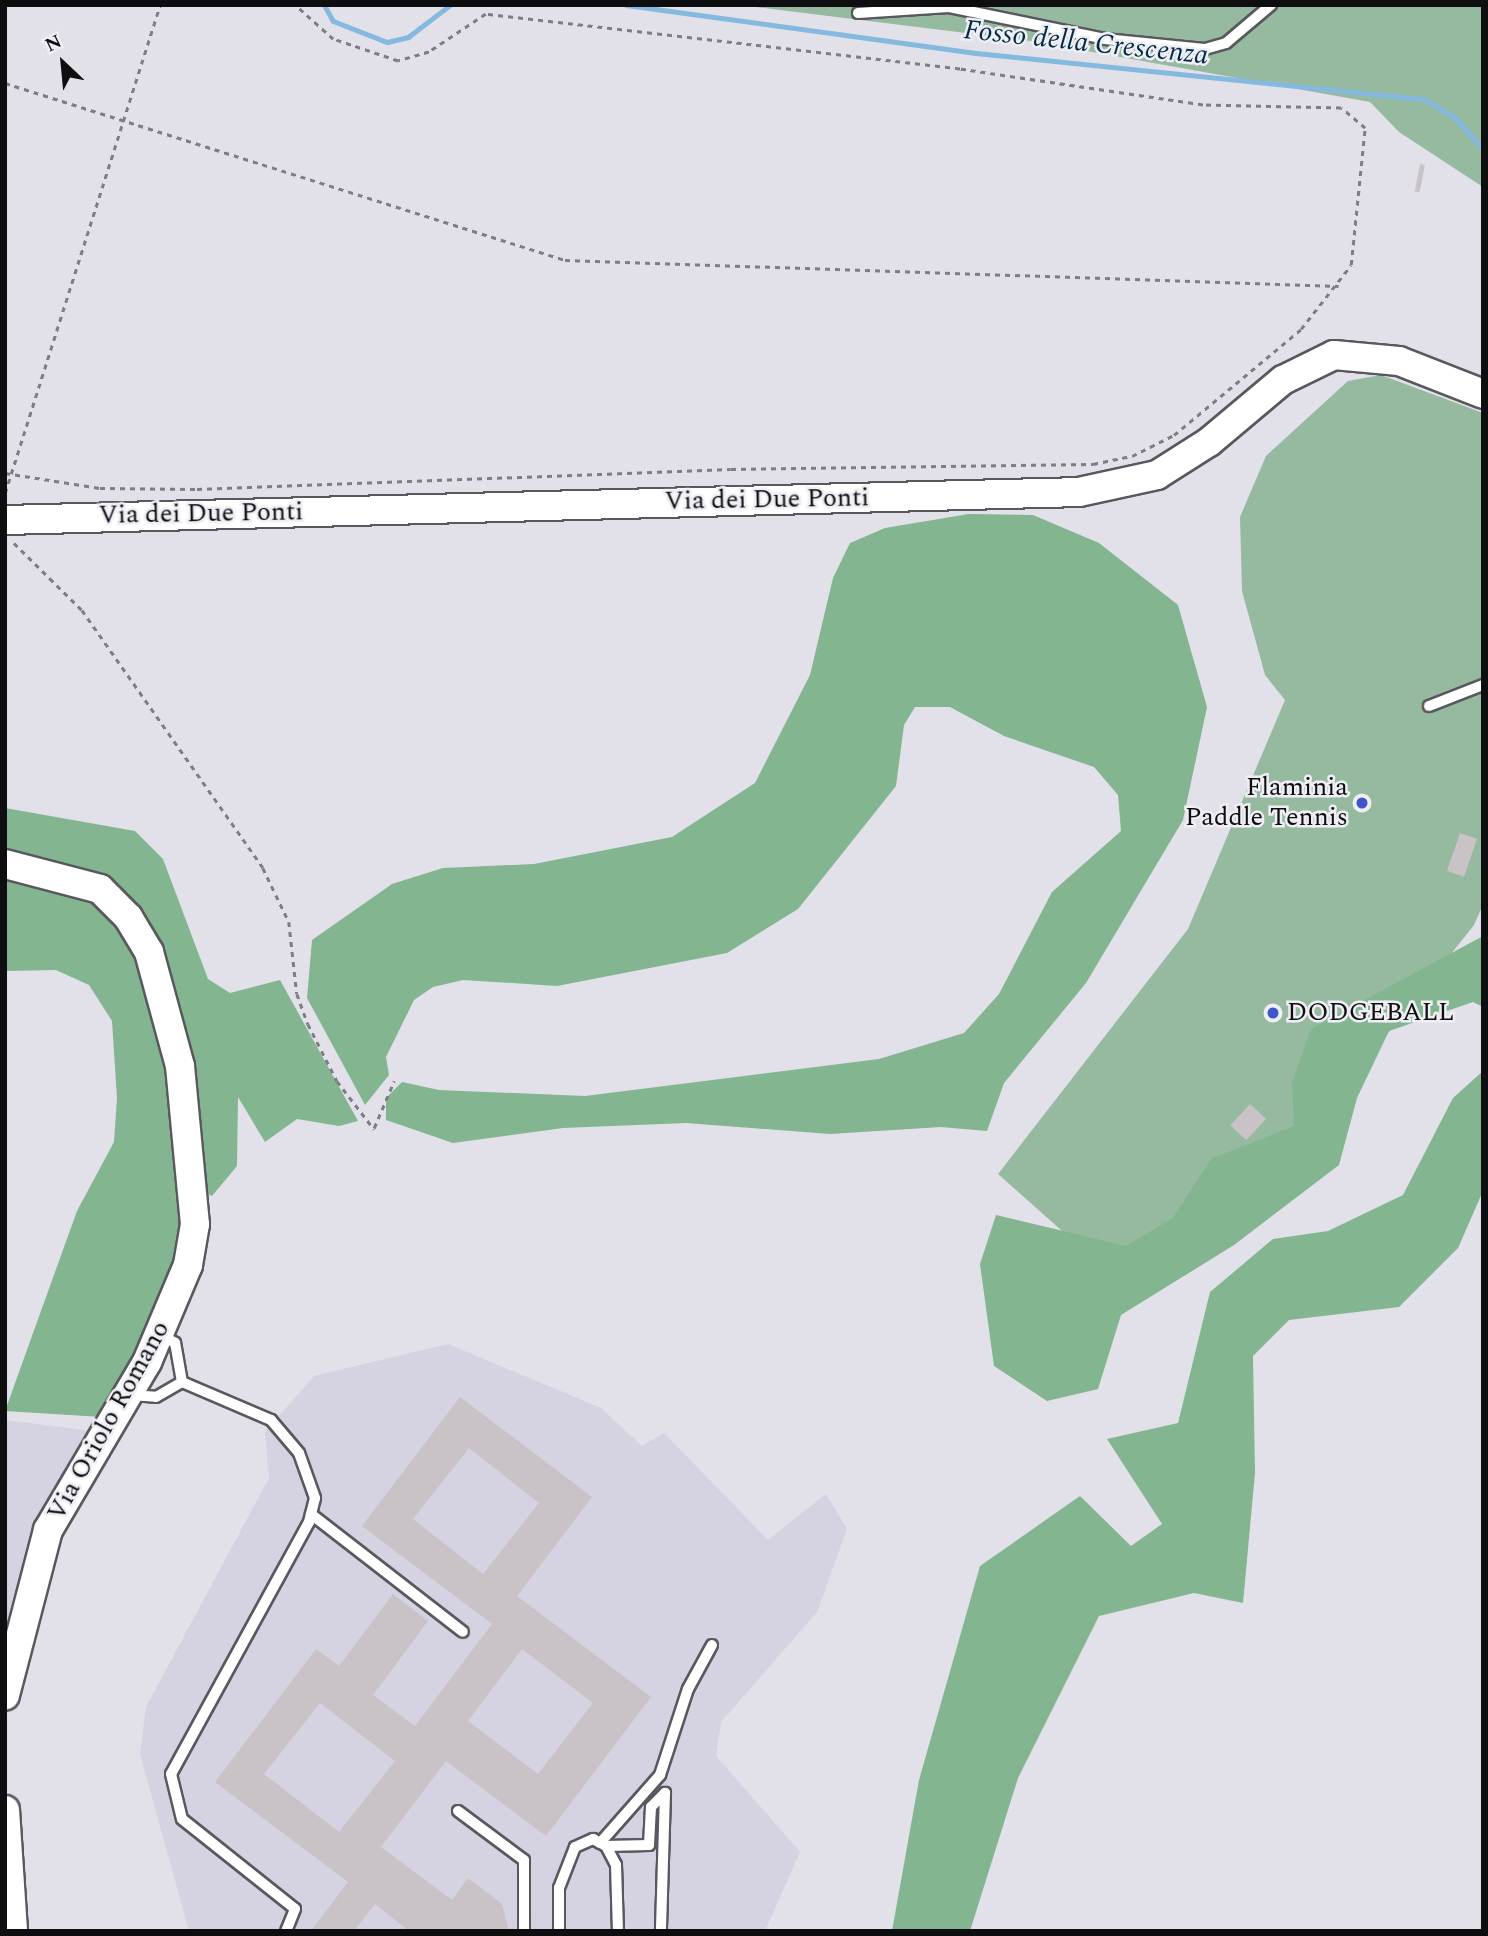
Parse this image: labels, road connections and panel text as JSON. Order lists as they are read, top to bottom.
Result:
{
  "streets": {
    "street": ["Via dei Due Ponti", "Via Oriolo Romano"]
  },
  "water": ["Fosso della Crescenza"],
  "places": ["Flaminia Paddle Tennis", "DODGEBALL"],
  "north": "top left"
}
